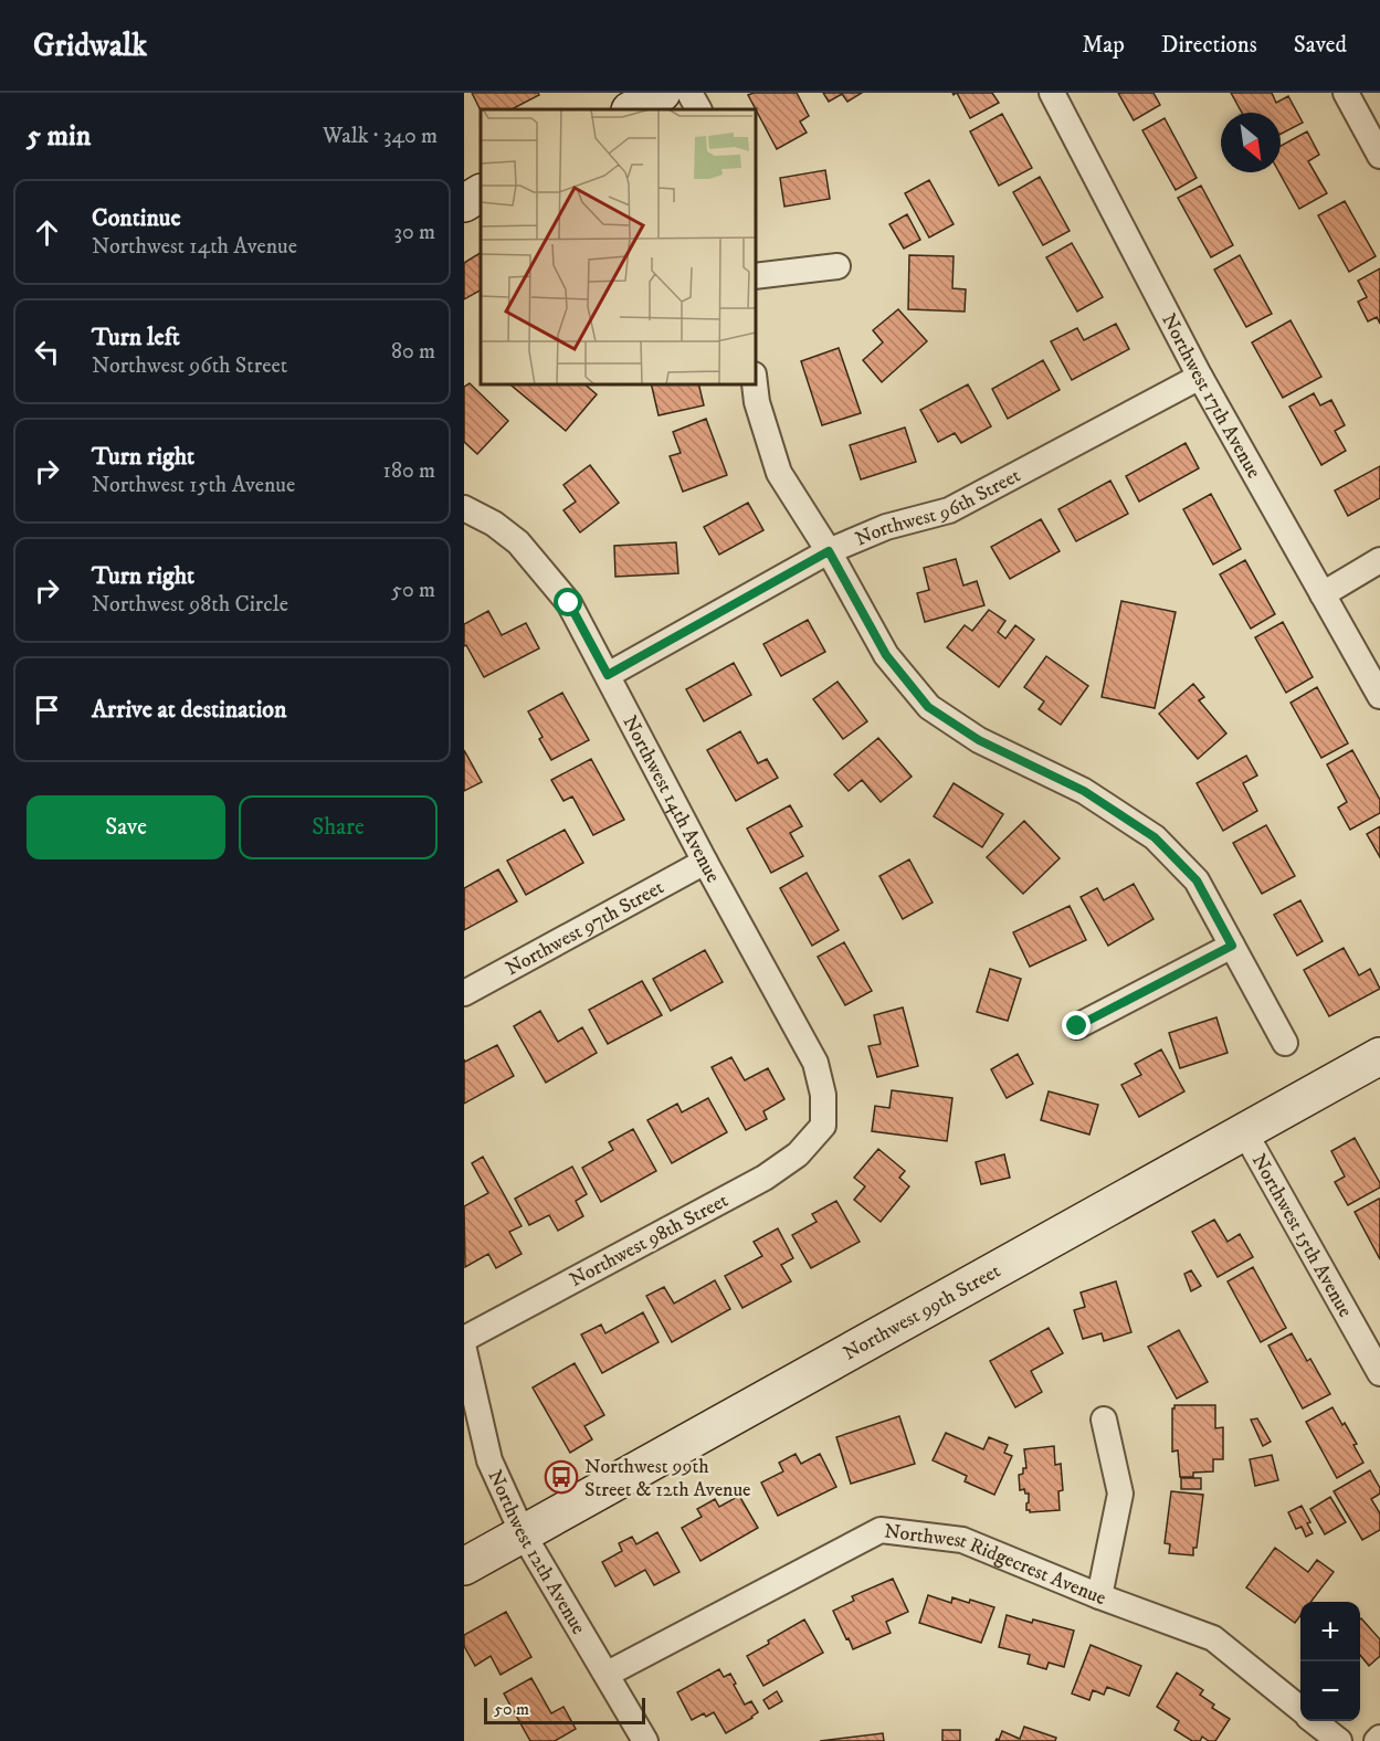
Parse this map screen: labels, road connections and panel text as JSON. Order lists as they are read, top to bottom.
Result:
{
  "streets": {
    "main road": ["Northwest 99th Street"],
    "street": [
      "Northwest 17th Avenue",
      "Northwest 96th Street",
      "Northwest 14th Avenue",
      "Northwest 97th Street",
      "Northwest 15th Avenue",
      "Northwest 98th Street",
      "Northwest 12th Avenue",
      "Northwest Ridgecrest Avenue"
    ]
  },
  "crossings": [
    ["Northwest 17th Avenue", "Northwest 96th Street"],
    ["Northwest 96th Street", "Northwest 14th Avenue"],
    ["Northwest 14th Avenue", "Northwest 97th Street"],
    ["Northwest 14th Avenue", "Northwest 98th Street"],
    ["Northwest 15th Avenue", "Northwest 99th Street"],
    ["Northwest 99th Street", "Northwest 12th Avenue"],
    ["Northwest 12th Avenue", "Northwest Ridgecrest Avenue"]
  ],
  "places": {
    "bus stop": ["Northwest 99th Street & 12th Avenue"]
  },
  "scale_bar": "50 m",
  "north": "bottom right",
  "page": {
    "header": "Gridwalk",
    "nav": ["Map", "Directions", "Saved"],
    "heading": ["5 min", "Walk · 340 m"],
    "list": [
      ["Continue", "Northwest 14th Avenue", "30 m"],
      ["Turn left", "Northwest 96th Street", "80 m"],
      ["Turn right", "Northwest 15th Avenue", "180 m"],
      ["Turn right", "Northwest 98th Circle", "50 m"],
      "Arrive at destination"
    ],
    "buttons": ["Save", "Share"],
    "map_buttons": ["+", "−"],
    "scale": "50 m"
  }
}
